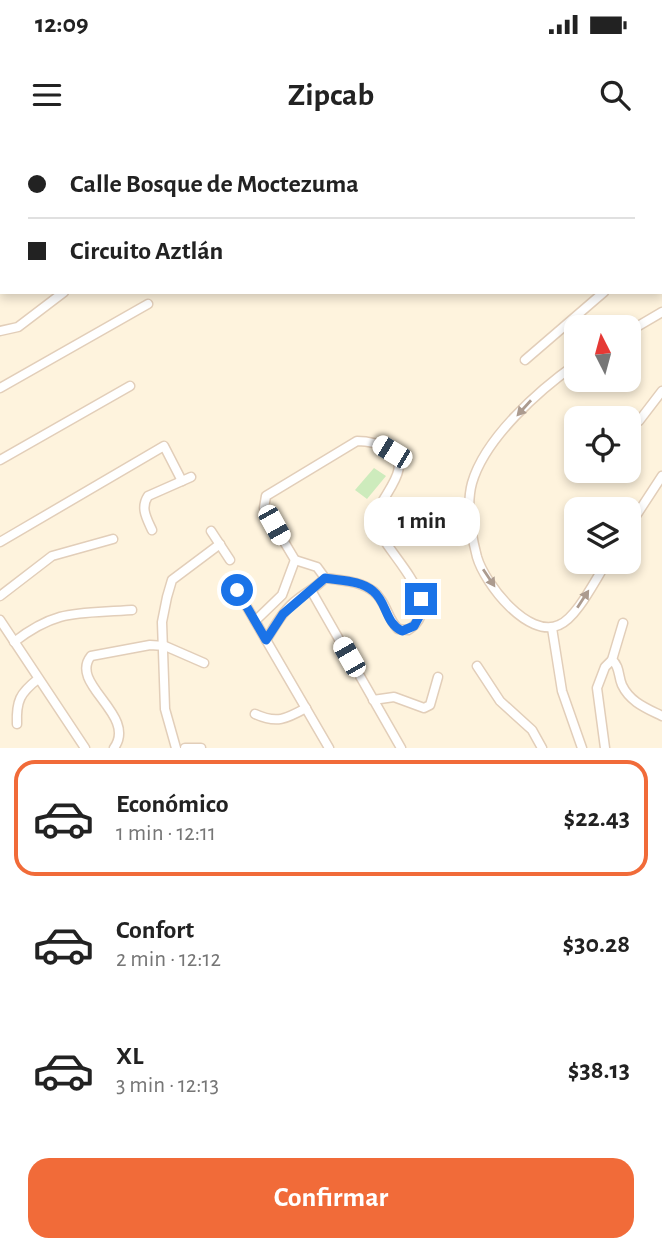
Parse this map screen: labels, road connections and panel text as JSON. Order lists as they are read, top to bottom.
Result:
{
  "north": "top",
  "page": {
    "status": "12:09",
    "header": "Zipcab",
    "banner": ["Calle Bosque de Moctezuma", "Circuito Aztlán"],
    "bubble": "1 min",
    "list": [
      {
        "name": "Económico",
        "note": "1 min · 12:11",
        "value": "$22.43"
      },
      {
        "name": "Confort",
        "note": "2 min · 12:12",
        "value": "$30.28"
      },
      {
        "name": "XL",
        "note": "3 min · 12:13",
        "value": "$38.13"
      }
    ],
    "buttons": "Confirmar"
  }
}
